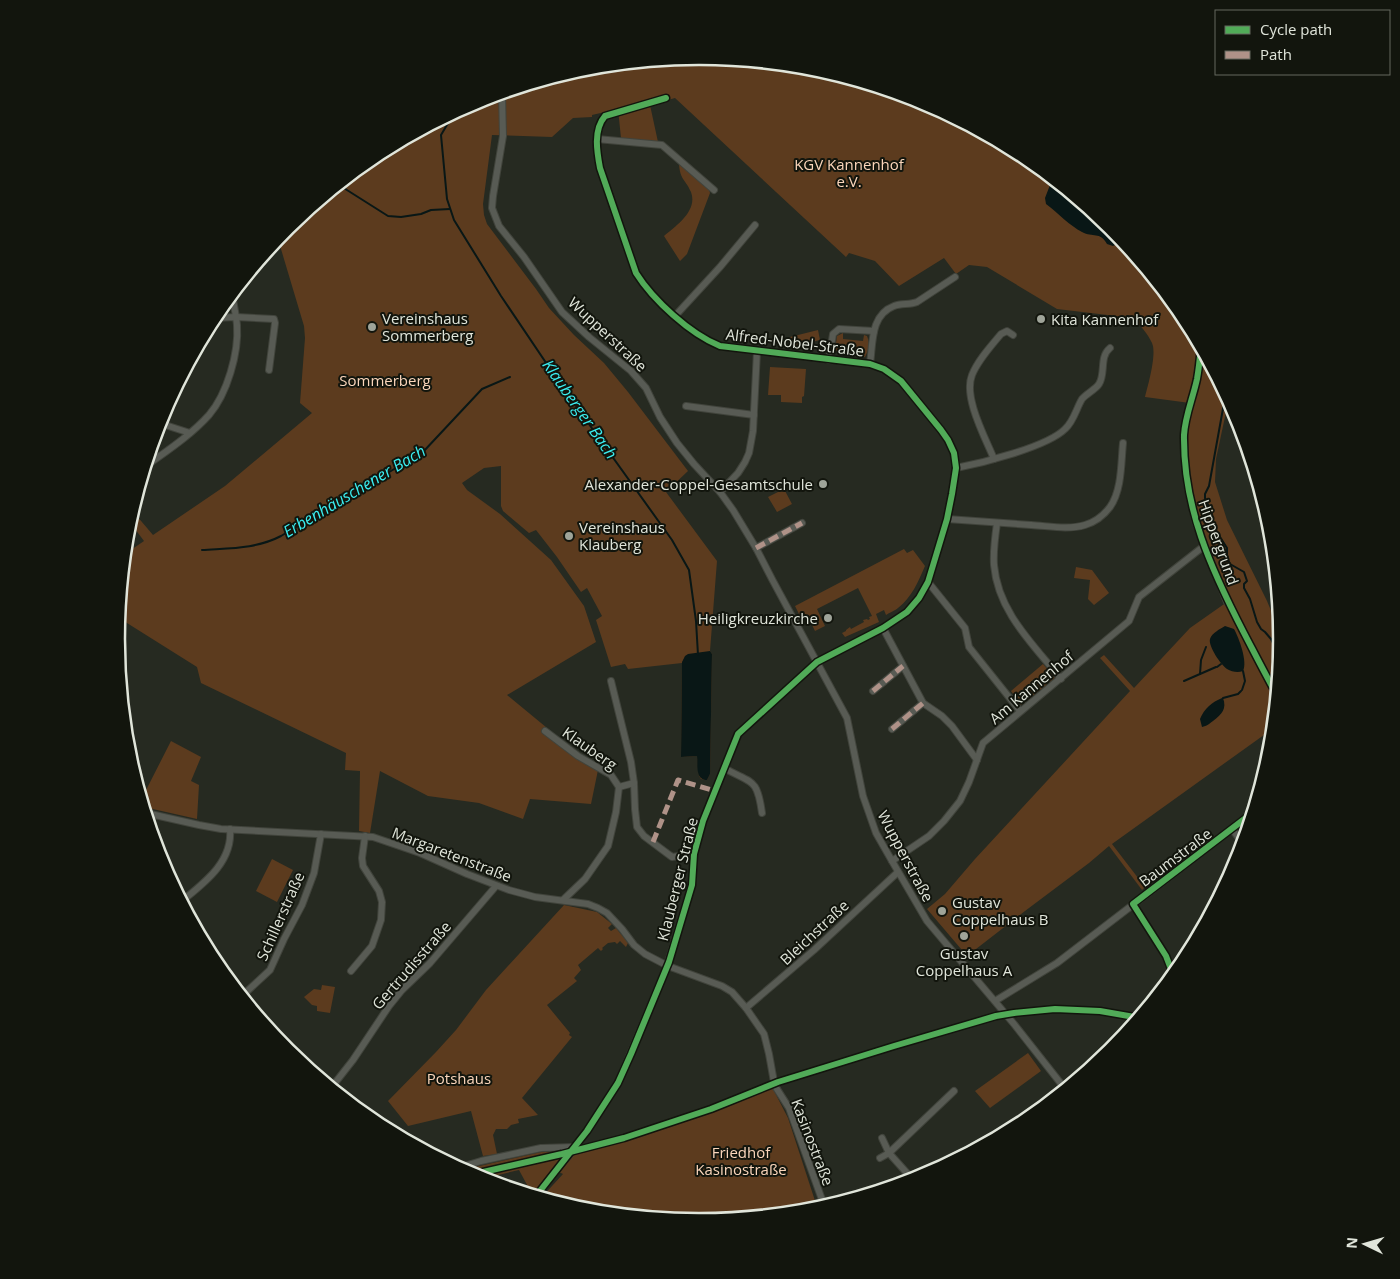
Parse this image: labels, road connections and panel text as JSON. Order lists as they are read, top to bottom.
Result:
{
  "streets": {
    "street": [
      "Wupperstraße",
      "Alfred-Nobel-Straße",
      "Hippergrund",
      "Am Kannenhof",
      "Klauberg",
      "Margaretenstraße",
      "Baumstraße",
      "Klauberger Straße",
      "Schillerstraße",
      "Bleichstraße",
      "Gertrudisstraße",
      "Kasinostraße"
    ]
  },
  "crossings": [
    ["Wupperstraße", "Alfred-Nobel-Straße"],
    ["Wupperstraße", "Am Kannenhof"],
    ["Wupperstraße", "Baumstraße"],
    ["Wupperstraße", "Klauberger Straße"],
    ["Wupperstraße", "Bleichstraße"],
    ["Alfred-Nobel-Straße", "Klauberger Straße"],
    ["Hippergrund", "Am Kannenhof"],
    ["Klauberg", "Margaretenstraße"],
    ["Margaretenstraße", "Klauberger Straße"],
    ["Margaretenstraße", "Schillerstraße"],
    ["Margaretenstraße", "Gertrudisstraße"],
    ["Margaretenstraße", "Kasinostraße"],
    ["Klauberger Straße", "Kasinostraße"],
    ["Bleichstraße", "Kasinostraße"]
  ],
  "water": ["Klauberger Bach", "Erbenhäuschener Bach"],
  "parks": [
    "KGV Kannenhof e.V.",
    "Sommerberg",
    "Potshaus",
    "Friedhof Kasinostraße"
  ],
  "places": [
    "Kita Kannenhof",
    "Vereinshaus Sommerberg",
    "Alexander-Coppel-Gesamtschule",
    "Vereinshaus Klauberg",
    "Heiligkreuzkirche",
    "Gustav Coppelhaus B",
    "Gustav Coppelhaus A"
  ],
  "legend": ["Cycle path", "Path"],
  "north": "left"
}
